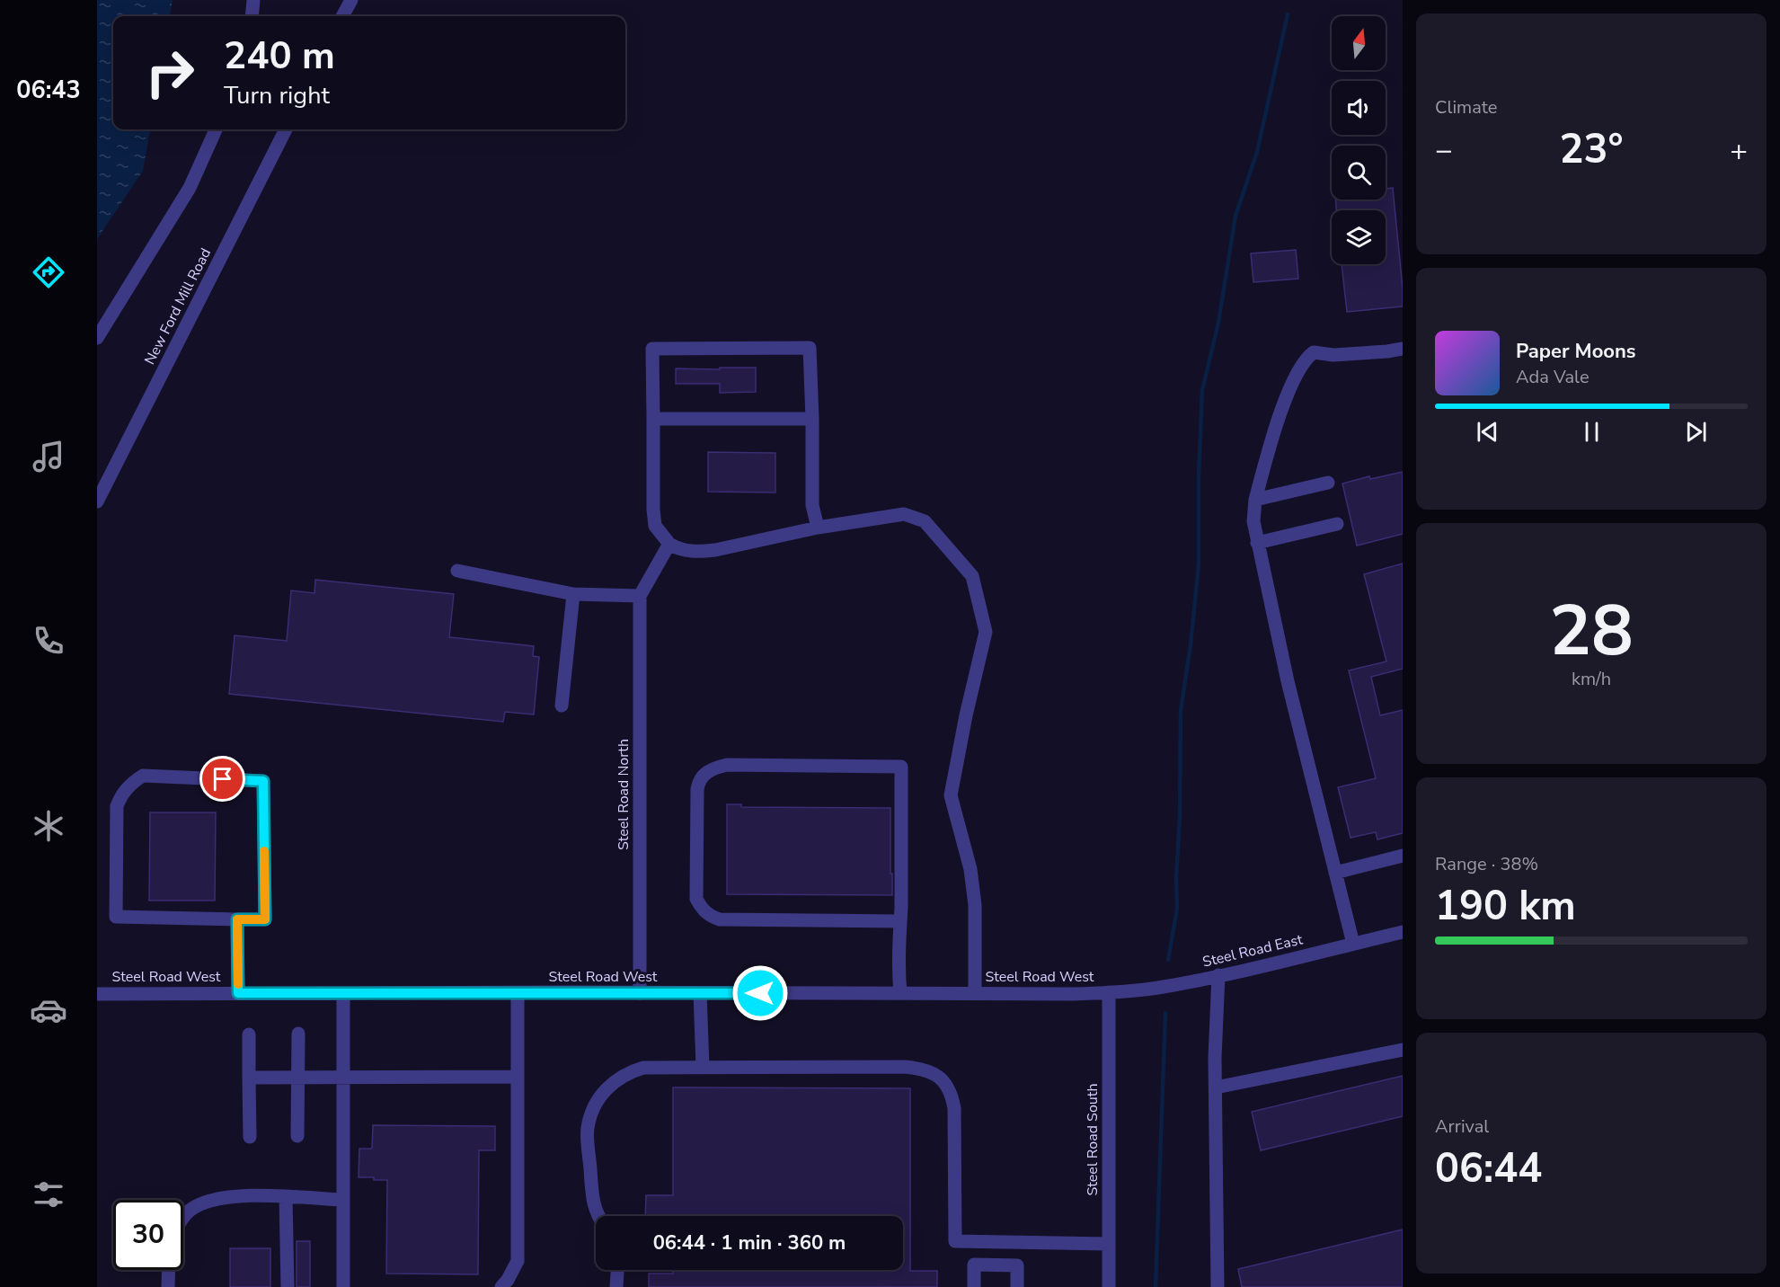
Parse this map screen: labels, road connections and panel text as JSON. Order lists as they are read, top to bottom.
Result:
{
  "streets": {
    "street": [
      "New Ford Mill Road",
      "Steel Road North",
      "Steel Road East",
      "Steel Road West",
      "Steel Road South"
    ]
  },
  "crossings": [
    ["Steel Road North", "Steel Road West"],
    ["Steel Road East", "Steel Road West"],
    ["Steel Road East", "Steel Road South"],
    ["Steel Road West", "Steel Road South"]
  ],
  "north": "top",
  "page": {
    "tabs": "06:43",
    "tile": [
      "Climate",
      ["28", "km/h"],
      ["Range · 38%", "190 km"],
      ["Arrival", "06:44"]
    ],
    "turn": ["240 m", "Turn right"],
    "heat": ["−", "23°", "+"],
    "song": ["Paper Moons", "Ada Vale"],
    "limit": "30",
    "trip": "06:44 · 1 min · 360 m"
  }
}
